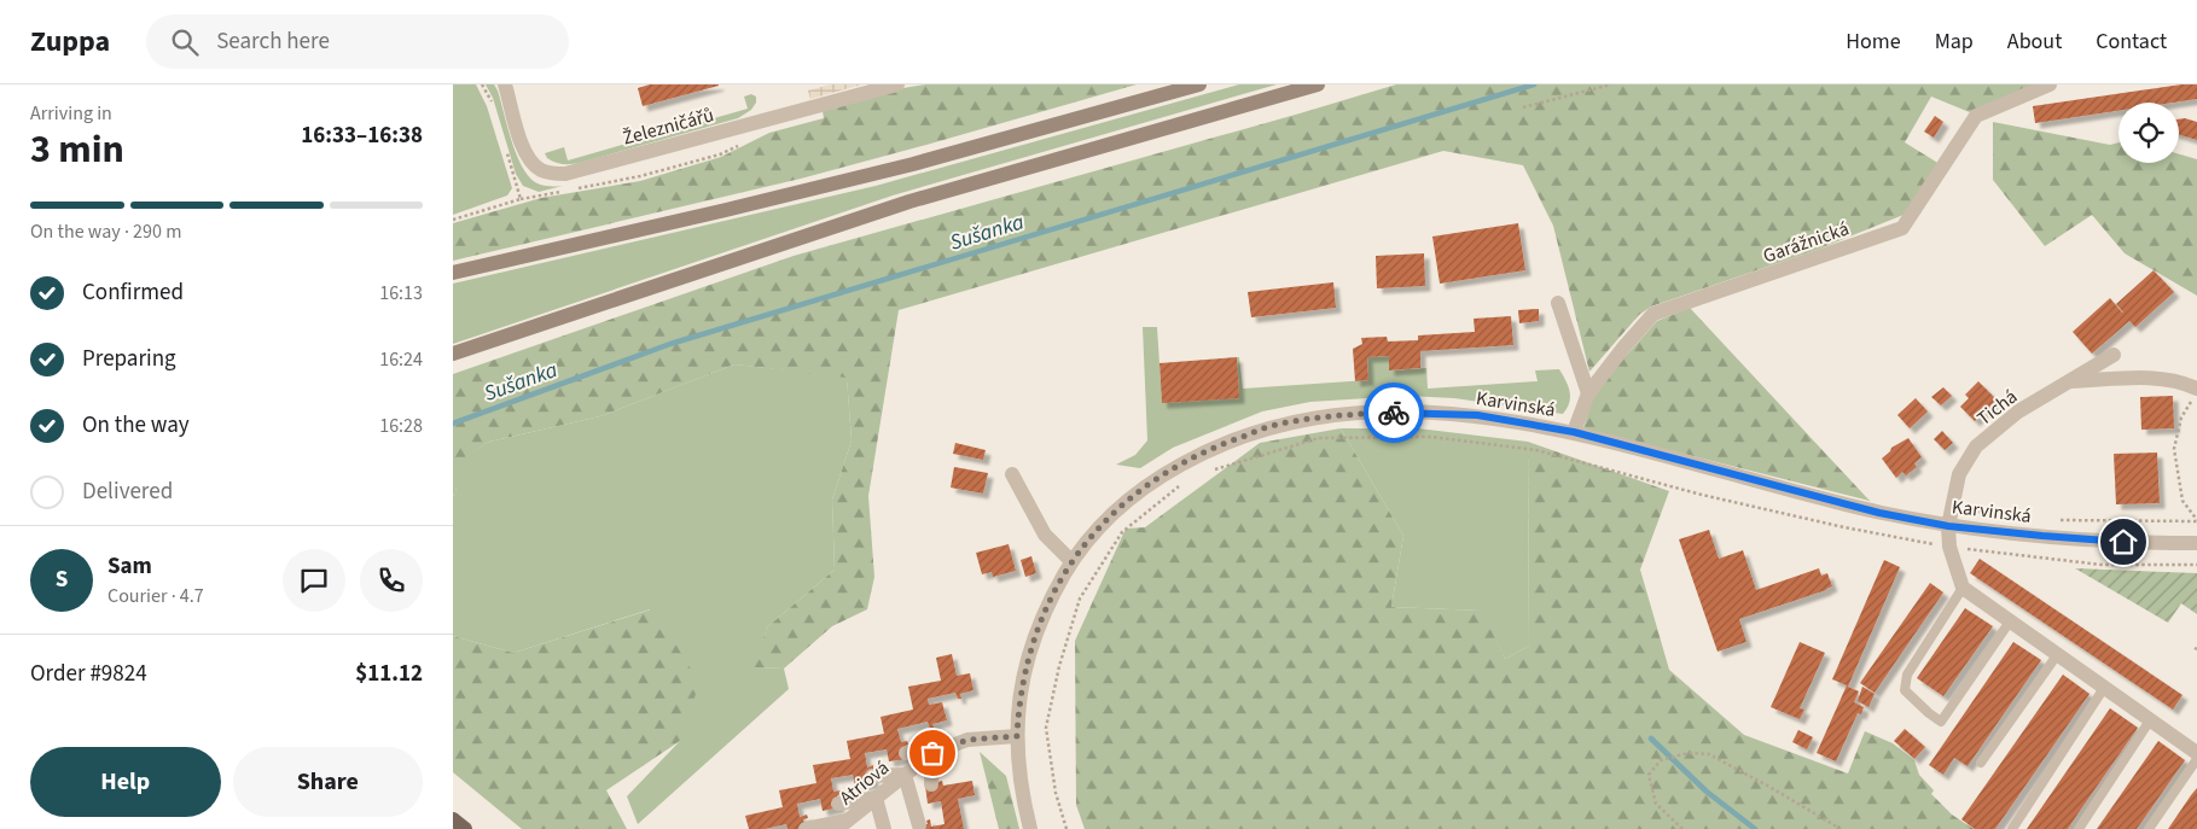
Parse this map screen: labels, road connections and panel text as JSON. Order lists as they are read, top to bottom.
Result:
{
  "streets": {
    "street": [
      "Železničářů",
      "Garážnická",
      "Karvinská",
      "Tichá",
      "Atriová"
    ]
  },
  "crossings": [
    ["Garážnická", "Karvinská"],
    ["Karvinská", "Tichá"],
    ["Karvinská", "Atriová"]
  ],
  "water": ["Sušanka"],
  "page": {
    "header": "Zuppa",
    "search": "Search here",
    "nav": [
      "Home",
      "Map",
      "About",
      "Contact"
    ],
    "heading": ["3 min", "Arriving in", "16:33–16:38"],
    "panel": [
      "Sam",
      "Courier · 4.7",
      "Order #9824",
      "$11.12"
    ],
    "bar": "On the way · 290 m",
    "list": [
      ["Confirmed", "16:13"],
      ["Preparing", "16:24"],
      ["On the way", "16:28"],
      "Delivered"
    ],
    "round": "S",
    "buttons": ["Help", "Share"]
  }
}
